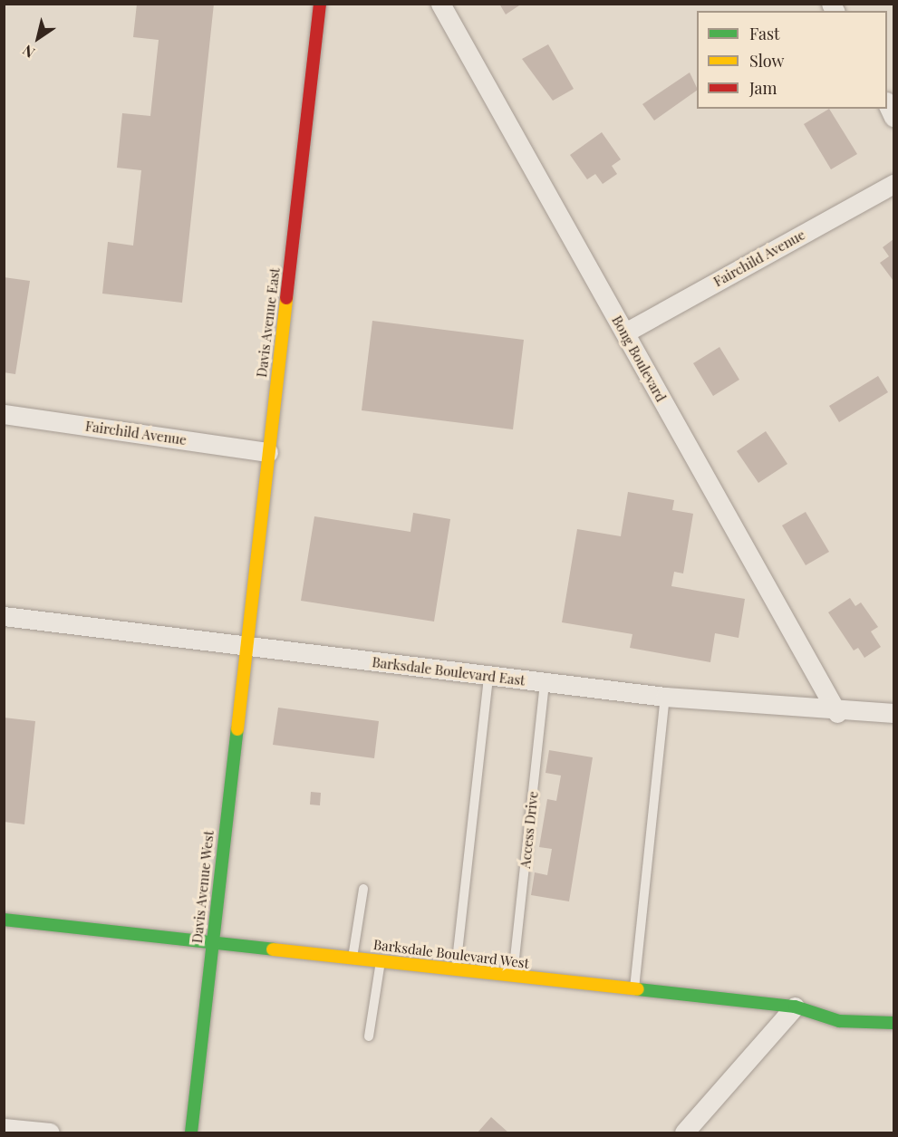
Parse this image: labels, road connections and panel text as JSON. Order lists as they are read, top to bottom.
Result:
{
  "streets": {
    "street": [
      "Fairchild Avenue",
      "Davis Avenue East",
      "Bong Boulevard",
      "Barksdale Boulevard East",
      "Davis Avenue West",
      "Barksdale Boulevard West"
    ],
    "lane": ["Access Drive"]
  },
  "crossings": [
    ["Fairchild Avenue", "Davis Avenue East"],
    ["Fairchild Avenue", "Bong Boulevard"],
    ["Davis Avenue East", "Barksdale Boulevard East"],
    ["Davis Avenue East", "Davis Avenue West"],
    ["Bong Boulevard", "Barksdale Boulevard East"],
    ["Barksdale Boulevard East", "Access Drive"],
    ["Barksdale Boulevard East", "Davis Avenue West"],
    ["Access Drive", "Barksdale Boulevard West"],
    ["Davis Avenue West", "Barksdale Boulevard West"]
  ],
  "legend": ["Fast", "Slow", "Jam"],
  "north": "bottom left"
}
